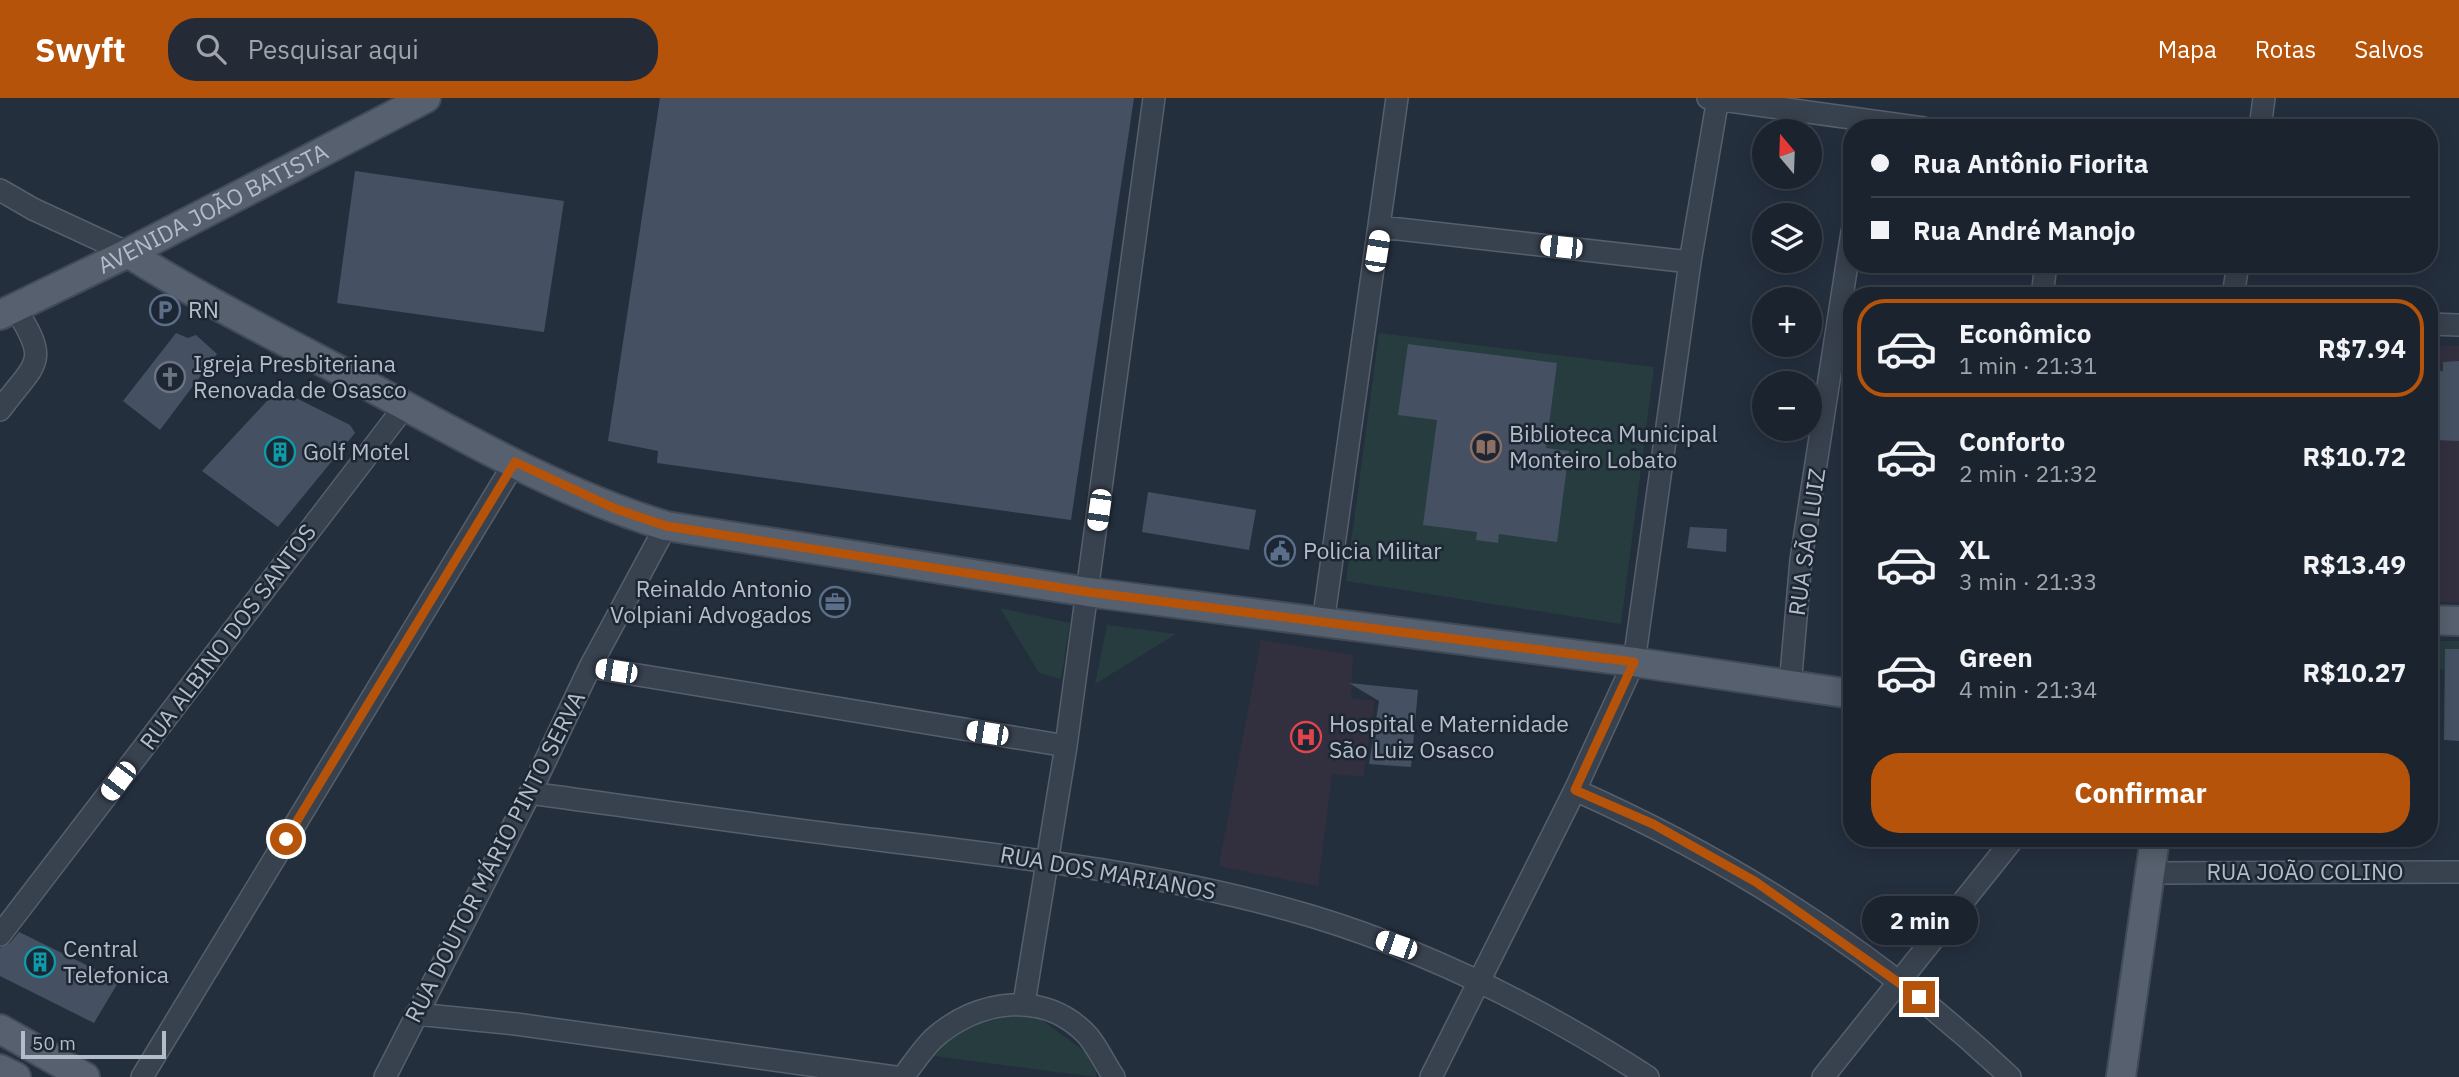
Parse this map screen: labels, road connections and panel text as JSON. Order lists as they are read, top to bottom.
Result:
{
  "streets": {
    "main road": ["AVENIDA JOÃO BATISTA"],
    "street": [
      "RUA SÃO LUIZ",
      "RUA ALBINO DOS SANTOS",
      "RUA DOUTOR MÁRIO PINTO SERVA",
      "RUA JOÃO COLINO",
      "RUA DOS MARIANOS"
    ]
  },
  "crossings": [
    ["RUA DOUTOR MÁRIO PINTO SERVA", "RUA DOS MARIANOS"]
  ],
  "places": {
    "parking": ["RN"],
    "church": ["Igreja Presbiteriana Renovada de Osasco"],
    "library": ["Biblioteca Municipal Monteiro Lobato"],
    "building": ["Golf Motel", "Central Telefonica"],
    "public building": ["Policia Militar"],
    "office": ["Reinaldo Antonio Volpiani Advogados"],
    "hospital": ["Hospital e Maternidade São Luiz Osasco"]
  },
  "scale_bar": "50 m",
  "north": "top",
  "page": {
    "header": "Swyft",
    "search": "Pesquisar aqui",
    "nav": ["Mapa", "Rotas", "Salvos"],
    "map_buttons": ["+", "−"],
    "banner": ["Rua Antônio Fiorita", "Rua André Manojo"],
    "list": [
      {
        "name": "Econômico",
        "note": "1 min · 21:31",
        "value": "R$7.94"
      },
      {
        "name": "Conforto",
        "note": "2 min · 21:32",
        "value": "R$10.72"
      },
      {
        "name": "XL",
        "note": "3 min · 21:33",
        "value": "R$13.49"
      },
      {
        "name": "Green",
        "note": "4 min · 21:34",
        "value": "R$10.27"
      }
    ],
    "buttons": "Confirmar",
    "bubble": "2 min",
    "scale": "50 m"
  }
}
